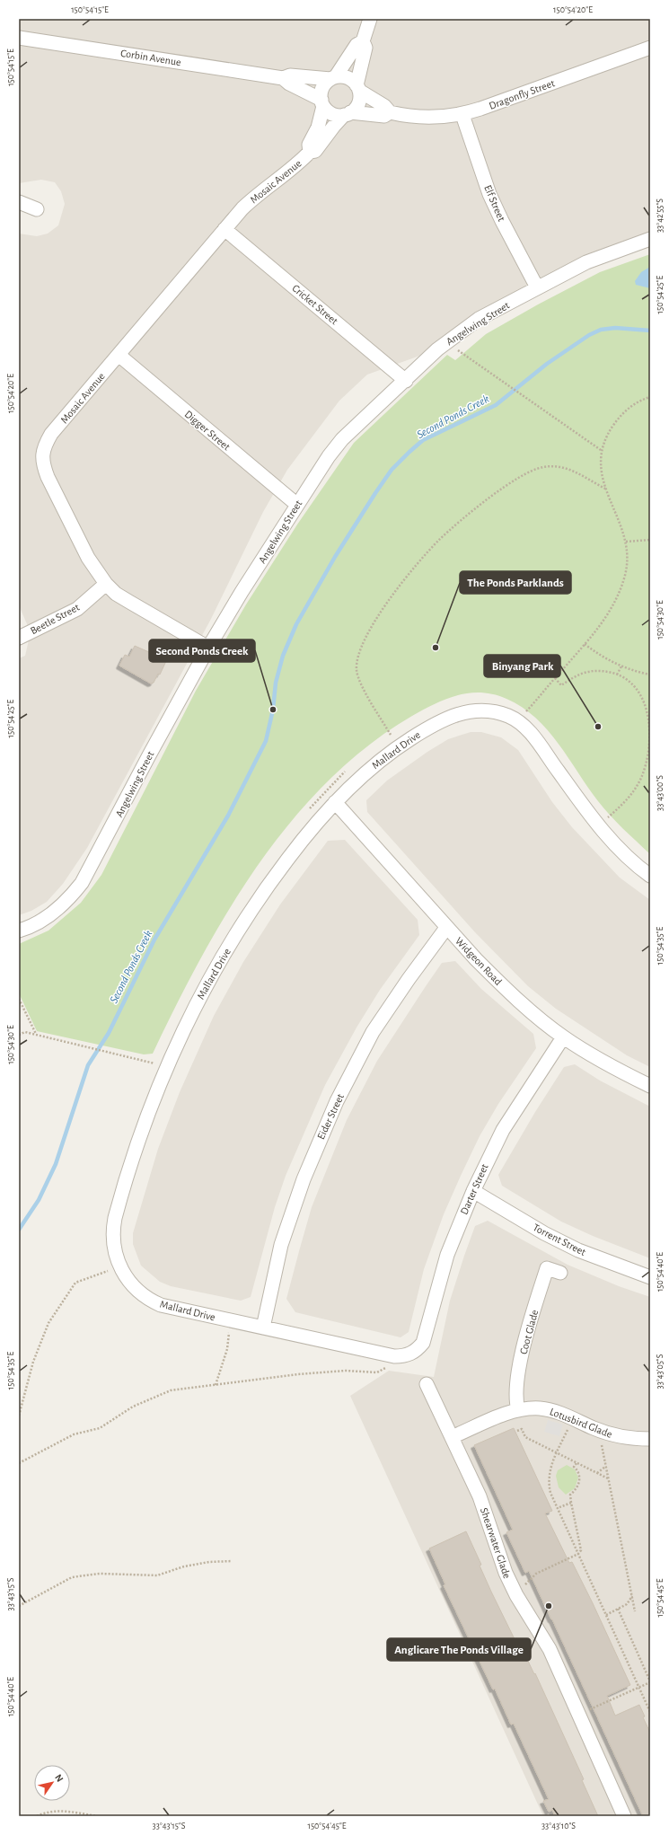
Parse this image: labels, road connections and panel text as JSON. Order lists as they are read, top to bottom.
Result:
{
  "streets": {
    "street": [
      "Corbin Avenue",
      "Dragonfly Street",
      "Mosaic Avenue",
      "Elf Street",
      "Cricket Street",
      "Angelwing Street",
      "Digger Street",
      "Beetle Street",
      "Mallard Drive",
      "Widgeon Road",
      "Eider Street",
      "Darter Street",
      "Torrent Street",
      "Coot Glade",
      "Lotusbird Glade",
      "Shearwater Glade"
    ]
  },
  "crossings": [
    ["Corbin Avenue", "Dragonfly Street"],
    ["Corbin Avenue", "Mosaic Avenue"],
    ["Dragonfly Street", "Mosaic Avenue"],
    ["Dragonfly Street", "Elf Street"],
    ["Mosaic Avenue", "Cricket Street"],
    ["Mosaic Avenue", "Angelwing Street"],
    ["Mosaic Avenue", "Digger Street"],
    ["Mosaic Avenue", "Beetle Street"],
    ["Elf Street", "Angelwing Street"],
    ["Cricket Street", "Angelwing Street"],
    ["Angelwing Street", "Digger Street"],
    ["Mallard Drive", "Widgeon Road"],
    ["Mallard Drive", "Eider Street"],
    ["Mallard Drive", "Darter Street"],
    ["Widgeon Road", "Eider Street"],
    ["Widgeon Road", "Darter Street"],
    ["Darter Street", "Torrent Street"],
    ["Coot Glade", "Lotusbird Glade"],
    ["Lotusbird Glade", "Shearwater Glade"]
  ],
  "water": ["Second Ponds Creek"],
  "places": [
    "The Ponds Parklands",
    "Second Ponds Creek",
    "Binyang Park",
    "Anglicare The Ponds Village"
  ],
  "north": "top right",
  "coordinates": [
    "150°54'15\"E",
    "150°54'20\"E",
    "33°42'55\"S",
    "150°54'25\"E",
    "150°54'30\"E",
    "33°43'00\"S",
    "150°54'35\"E",
    "150°54'40\"E",
    "33°43'05\"S",
    "33°43'15\"S",
    "150°54'45\"E",
    "33°43'10\"S"
  ]
}
